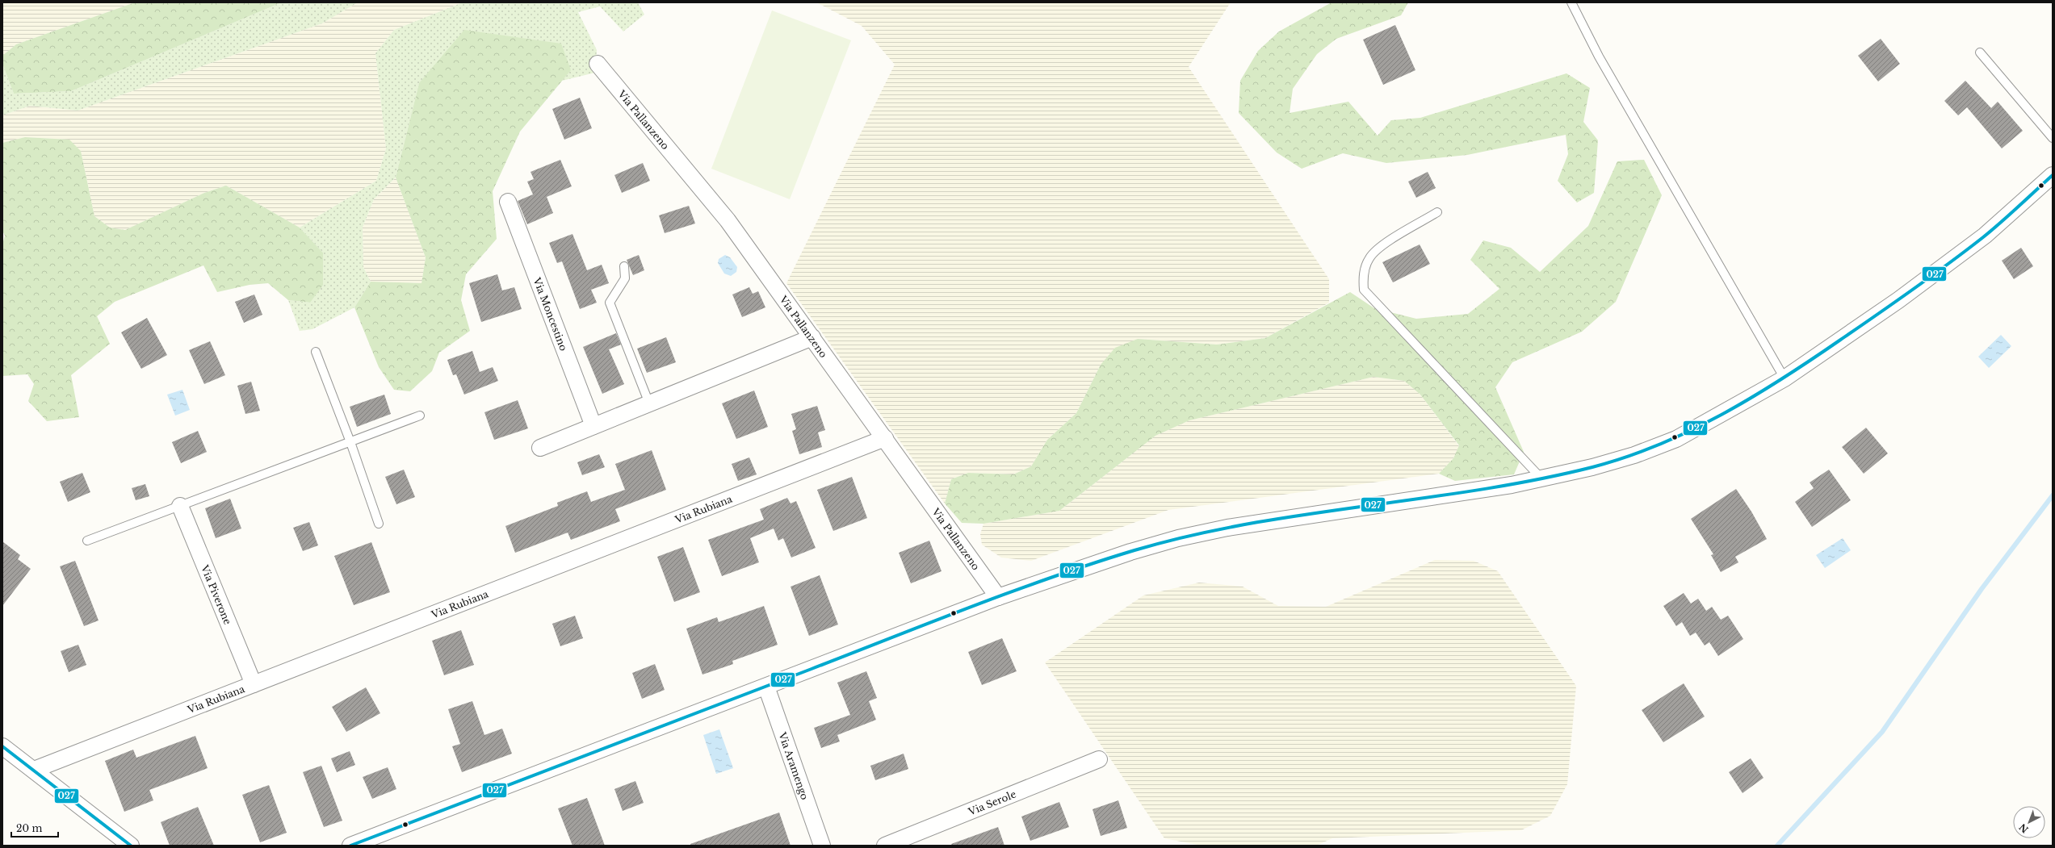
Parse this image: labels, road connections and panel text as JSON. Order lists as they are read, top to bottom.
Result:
{
  "streets": {
    "street": [
      "Via Pallanzeno",
      "Via Moncestino",
      "Via Rubiana",
      "Via Piverone",
      "Via Aramengo",
      "Via Serole"
    ]
  },
  "crossings": [
    ["Via Pallanzeno", "Via Rubiana"],
    ["Via Rubiana", "Via Piverone"]
  ],
  "lines": ["transit line 027"],
  "scale_bar": "20 m",
  "north": "bottom left"
}
